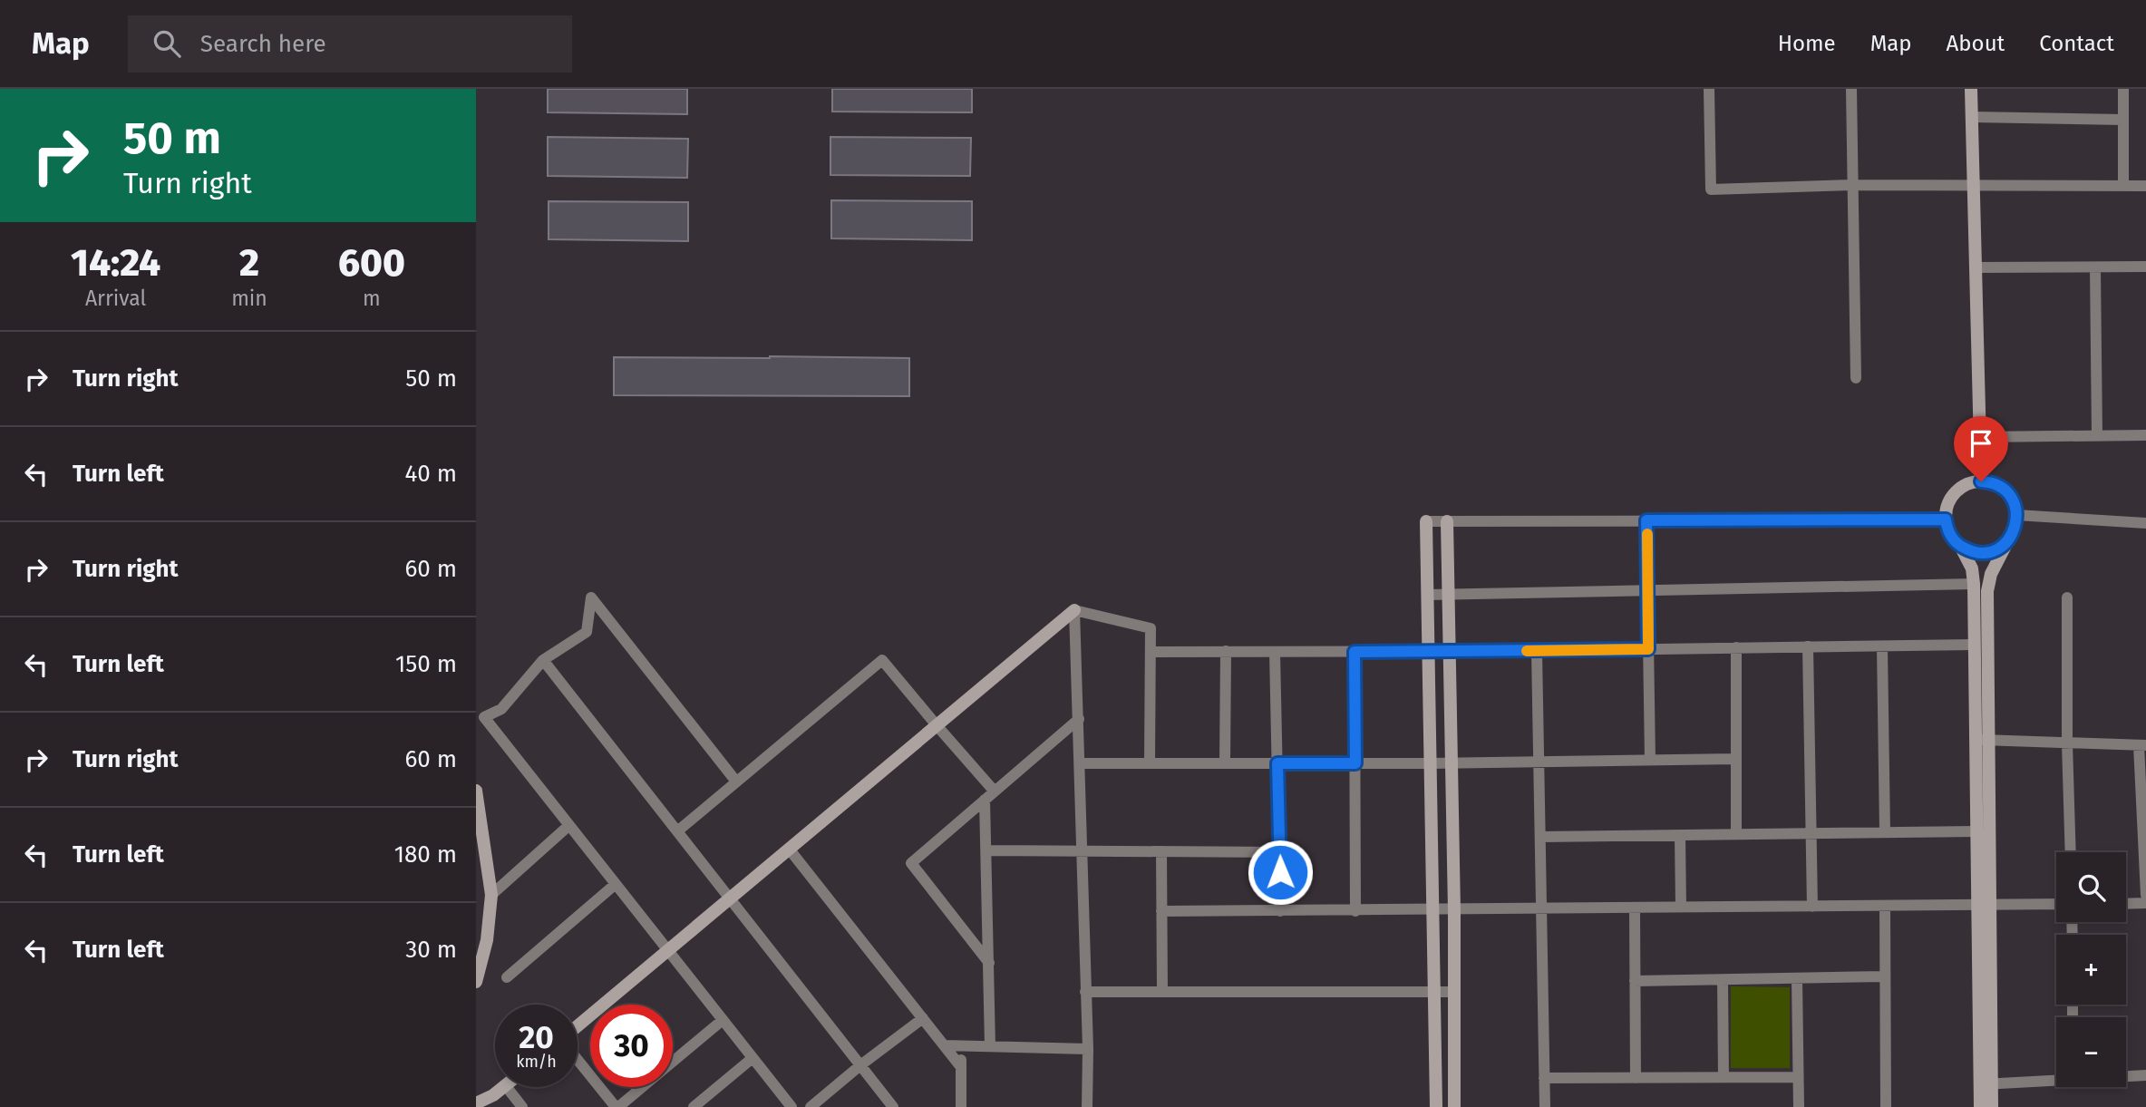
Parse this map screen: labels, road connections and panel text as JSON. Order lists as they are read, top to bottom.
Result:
{
  "page": {
    "header": "Map",
    "search": "Search here",
    "nav": [
      "Home",
      "Map",
      "About",
      "Contact"
    ],
    "turn": ["50 m", "Turn right"],
    "eta": [
      "14:24",
      "Arrival",
      "2",
      "min",
      "600",
      "m"
    ],
    "list": [
      {
        "name": "Turn right",
        "value": "50 m"
      },
      {
        "name": "Turn left",
        "value": "40 m"
      },
      {
        "name": "Turn right",
        "value": "60 m"
      },
      {
        "name": "Turn left",
        "value": "150 m"
      },
      {
        "name": "Turn right",
        "value": "60 m"
      },
      {
        "name": "Turn left",
        "value": "180 m"
      },
      {
        "name": "Turn left",
        "value": "30 m"
      }
    ],
    "map_buttons": ["+", "−"],
    "speed": "20 km/h",
    "limit": "30"
  }
}
